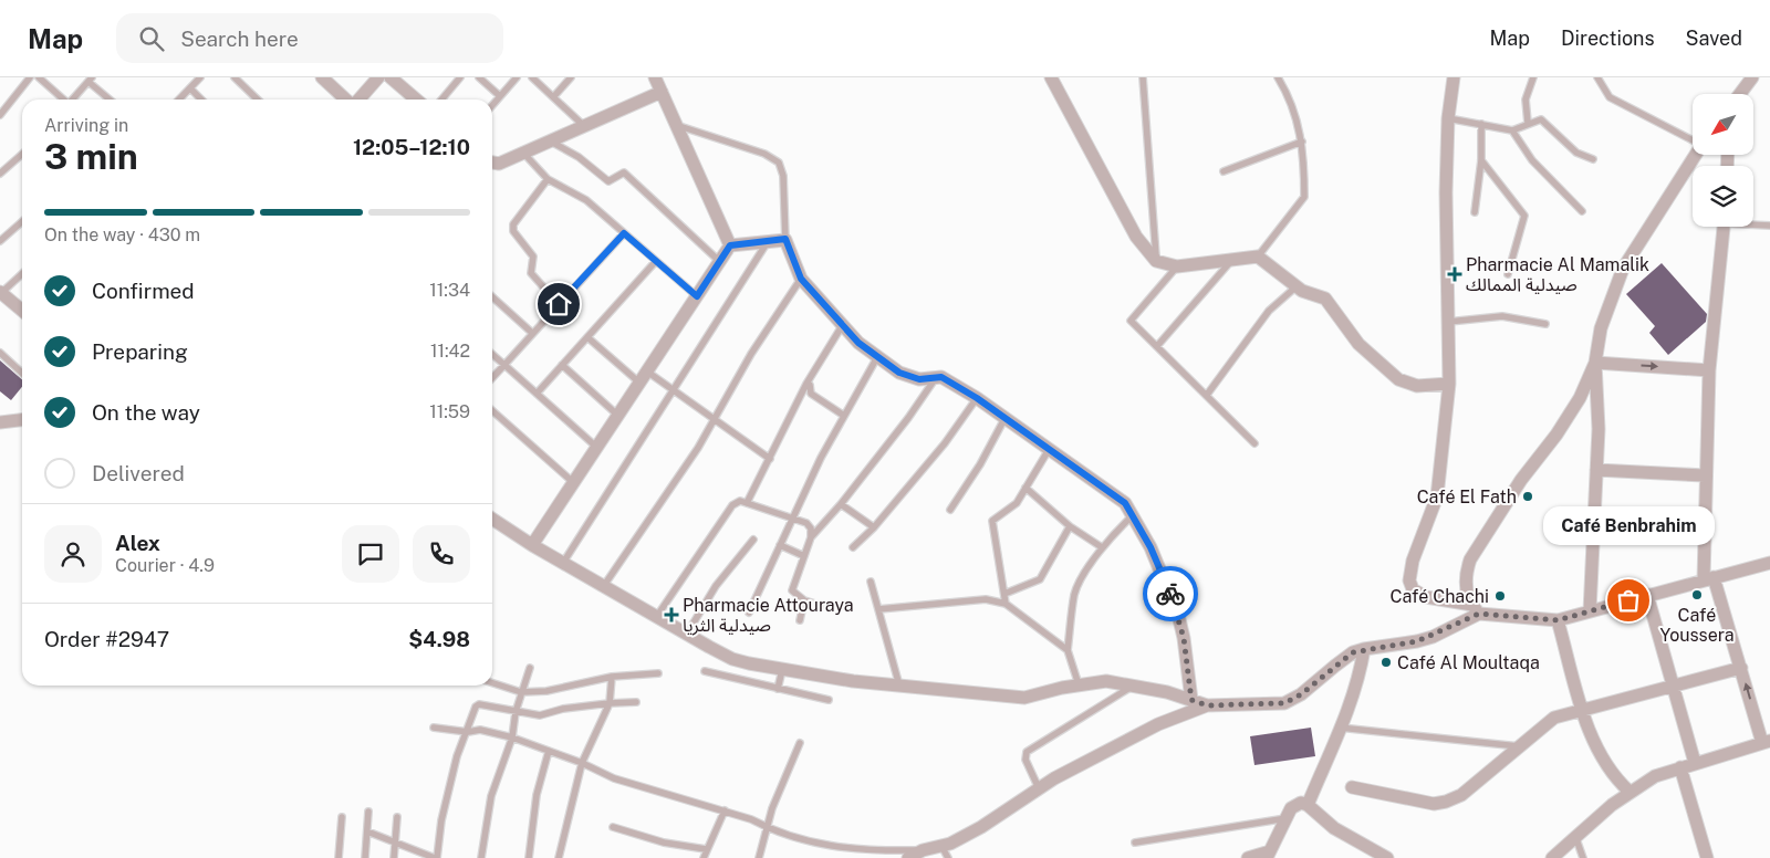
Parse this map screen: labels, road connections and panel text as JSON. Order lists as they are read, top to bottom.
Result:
{
  "places": {
    "health": ["Pharmacie Al Mamalik صيدلية الممالك", "Pharmacie Attouraya صيدلية الثريا"],
    "other": [
      "Café El Fath",
      "Café Youssera",
      "Café Chachi",
      "Café Benbrahim",
      "Café Al Moultaqa"
    ]
  },
  "north": "bottom left",
  "page": {
    "header": "Map",
    "search": "Search here",
    "nav": ["Map", "Directions", "Saved"],
    "heading": ["3 min", "Arriving in", "12:05–12:10"],
    "panel": [
      "Alex",
      "Courier · 4.9",
      "Order #2947",
      "$4.98"
    ],
    "bar": "On the way · 430 m",
    "list": [
      ["Confirmed", "11:34"],
      ["Preparing", "11:42"],
      ["On the way", "11:59"],
      "Delivered"
    ],
    "bubble": "Café Benbrahim"
  }
}
